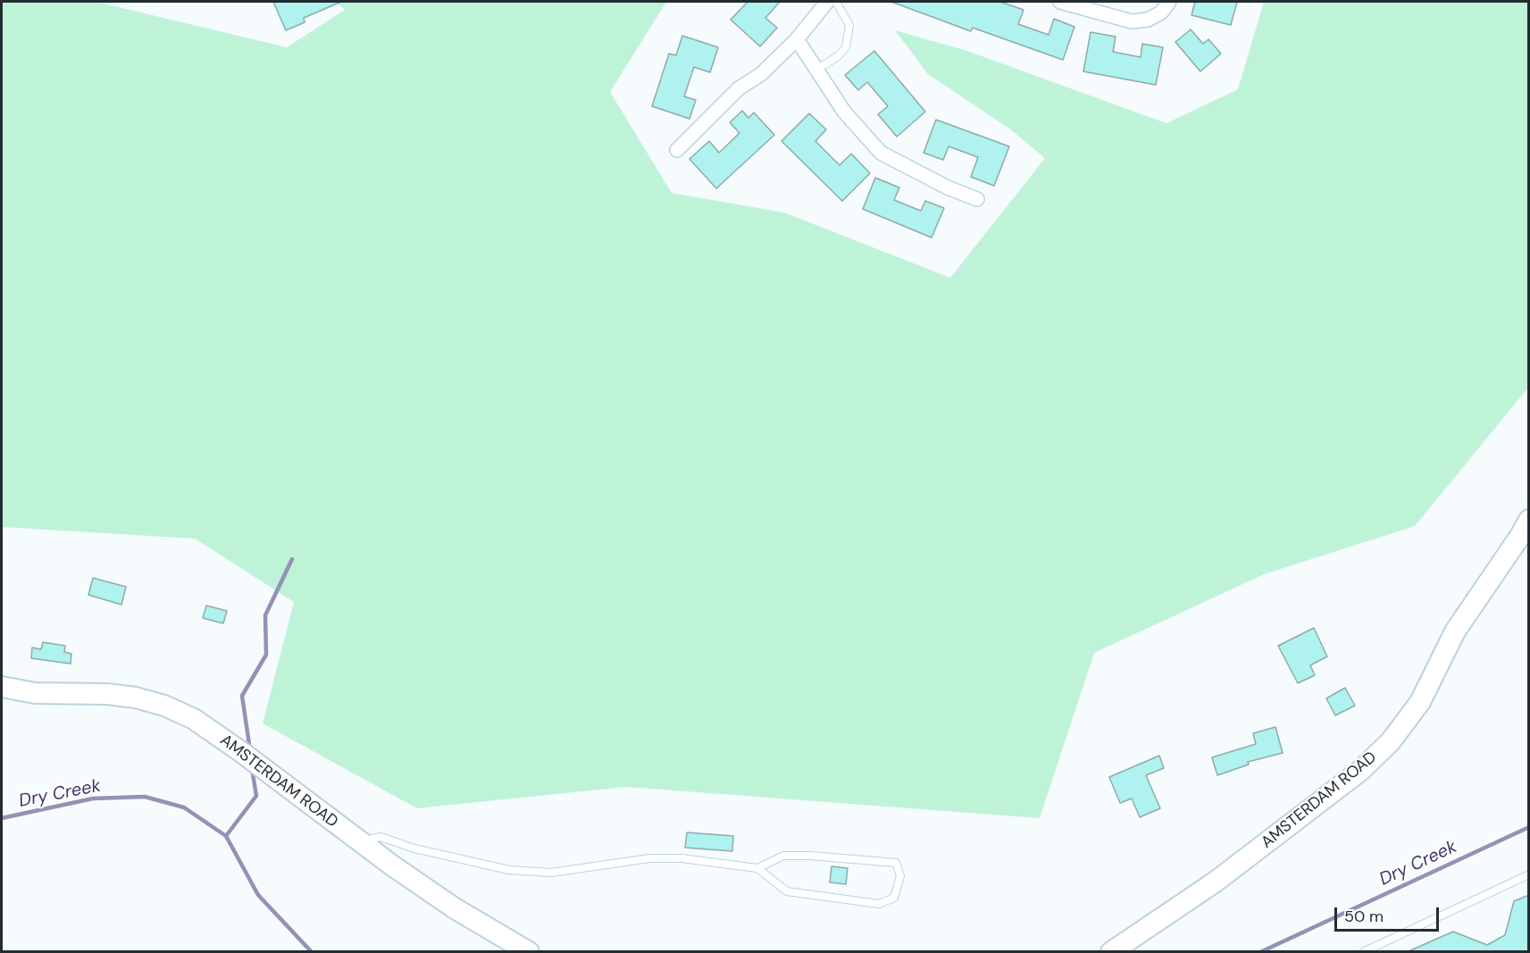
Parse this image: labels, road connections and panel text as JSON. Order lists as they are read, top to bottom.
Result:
{
  "streets": {
    "main road": ["AMSTERDAM ROAD"]
  },
  "water": ["Dry Creek"],
  "scale_bar": "50 m"
}
